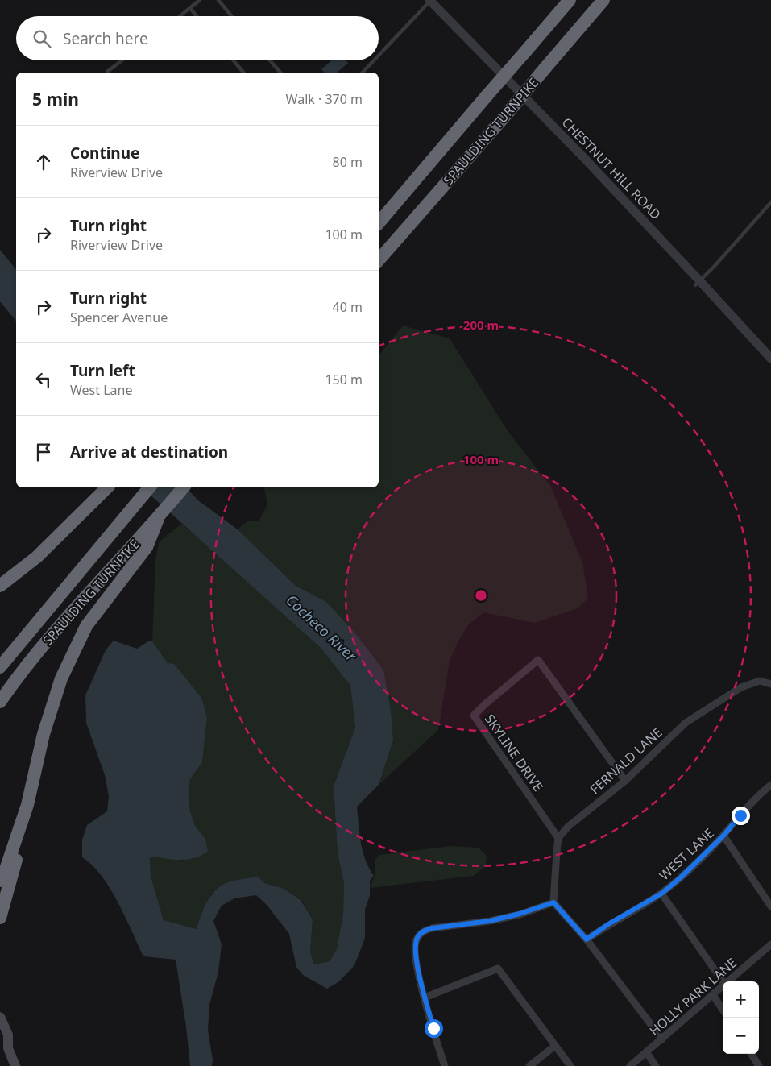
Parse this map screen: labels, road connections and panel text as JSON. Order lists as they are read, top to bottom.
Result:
{
  "streets": {
    "highway": ["SPAULDING TURNPIKE"],
    "street": [
      "CHESTNUT HILL ROAD",
      "SKYLINE DRIVE",
      "FERNALD LANE",
      "WEST LANE",
      "HOLLY PARK LANE"
    ]
  },
  "crossings": [
    ["SKYLINE DRIVE", "FERNALD LANE"]
  ],
  "water": ["Cocheco River"],
  "page": {
    "search": "Search here",
    "heading": ["5 min", "Walk · 370 m"],
    "list": [
      ["Continue", "Riverview Drive", "80 m"],
      ["Turn right", "Riverview Drive", "100 m"],
      ["Turn right", "Spencer Avenue", "40 m"],
      ["Turn left", "West Lane", "150 m"],
      "Arrive at destination"
    ],
    "map_buttons": ["+", "−"]
  },
  "rings": ["200 m", "100 m"]
}
